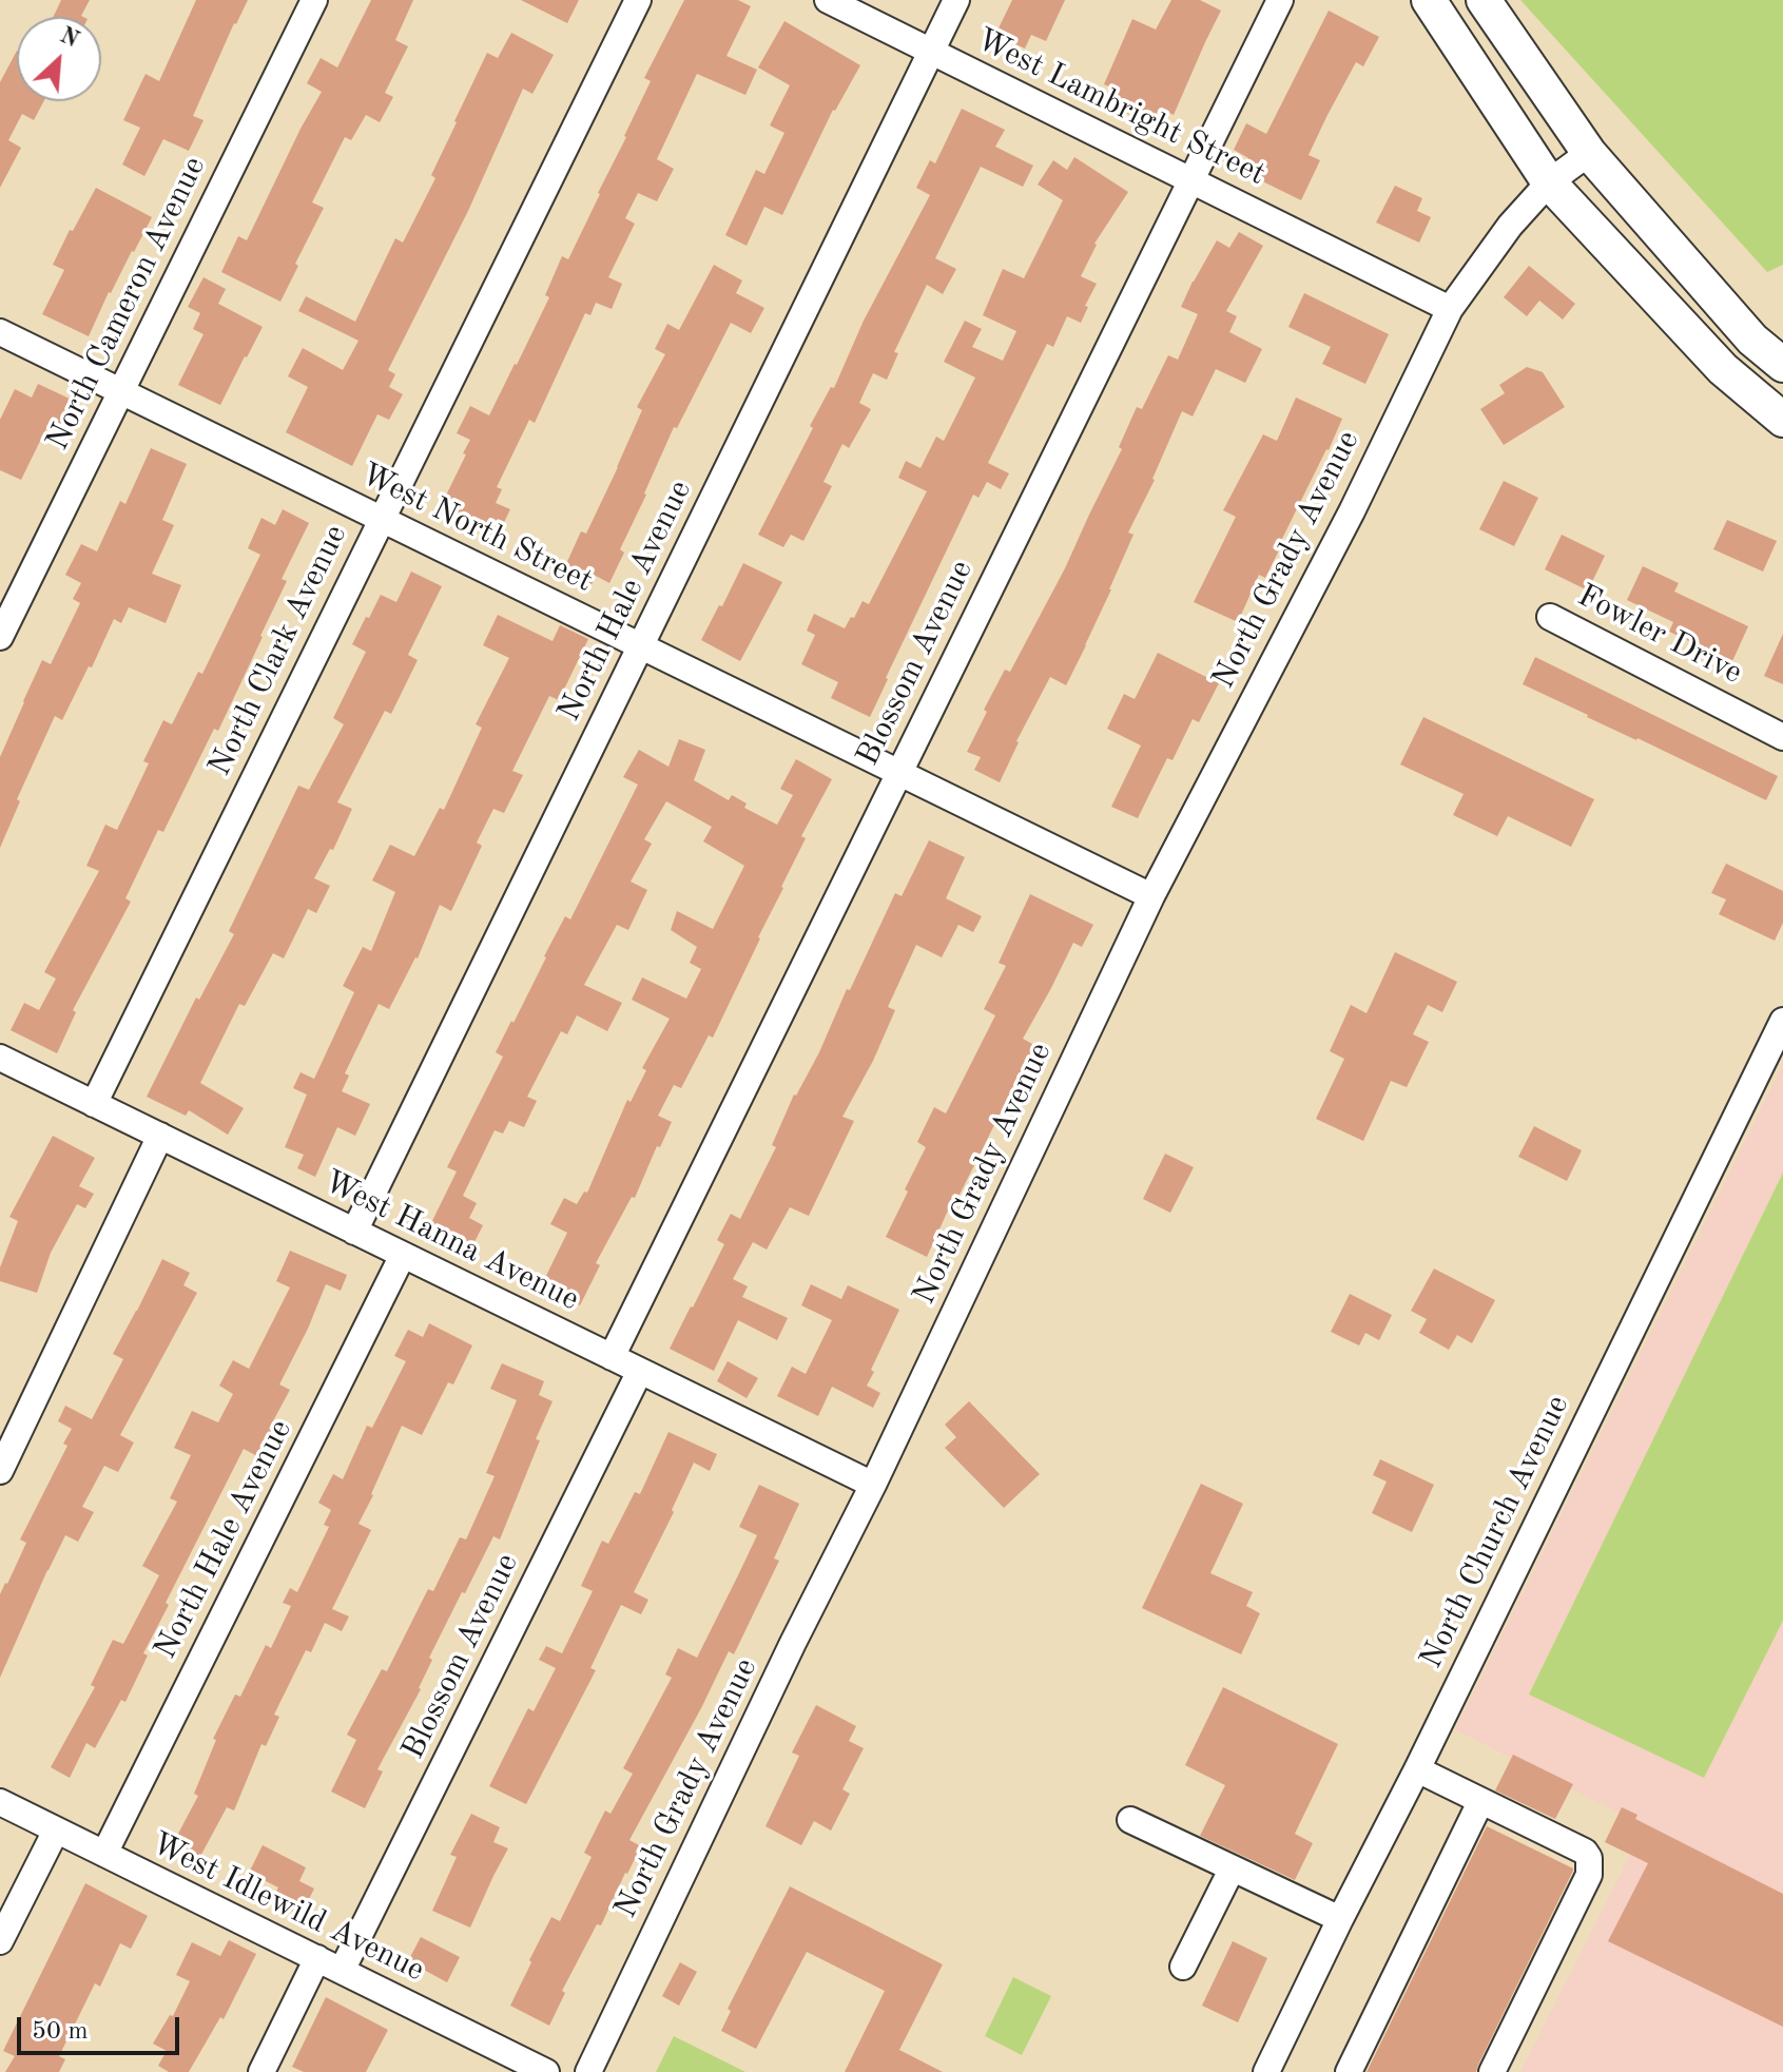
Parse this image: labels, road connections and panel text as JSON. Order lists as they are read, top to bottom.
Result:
{
  "streets": {
    "street": [
      "West Lambright Street",
      "North Cameron Avenue",
      "West North Street",
      "North Grady Avenue",
      "North Hale Avenue",
      "Fowler Drive",
      "North Clark Avenue",
      "Blossom Avenue",
      "West Hanna Avenue",
      "North Church Avenue",
      "West Idlewild Avenue"
    ]
  },
  "crossings": [
    ["West Lambright Street", "North Grady Avenue"],
    ["West Lambright Street", "North Hale Avenue"],
    ["West Lambright Street", "Blossom Avenue"],
    ["North Cameron Avenue", "West North Street"],
    ["West North Street", "North Grady Avenue"],
    ["West North Street", "North Hale Avenue"],
    ["West North Street", "North Clark Avenue"],
    ["West North Street", "Blossom Avenue"],
    ["North Grady Avenue", "West Hanna Avenue"],
    ["North Hale Avenue", "West Hanna Avenue"],
    ["North Hale Avenue", "West Idlewild Avenue"],
    ["North Clark Avenue", "West Hanna Avenue"],
    ["Blossom Avenue", "West Hanna Avenue"],
    ["Blossom Avenue", "West Idlewild Avenue"]
  ],
  "scale_bar": "50 m",
  "north": "top right"
}
